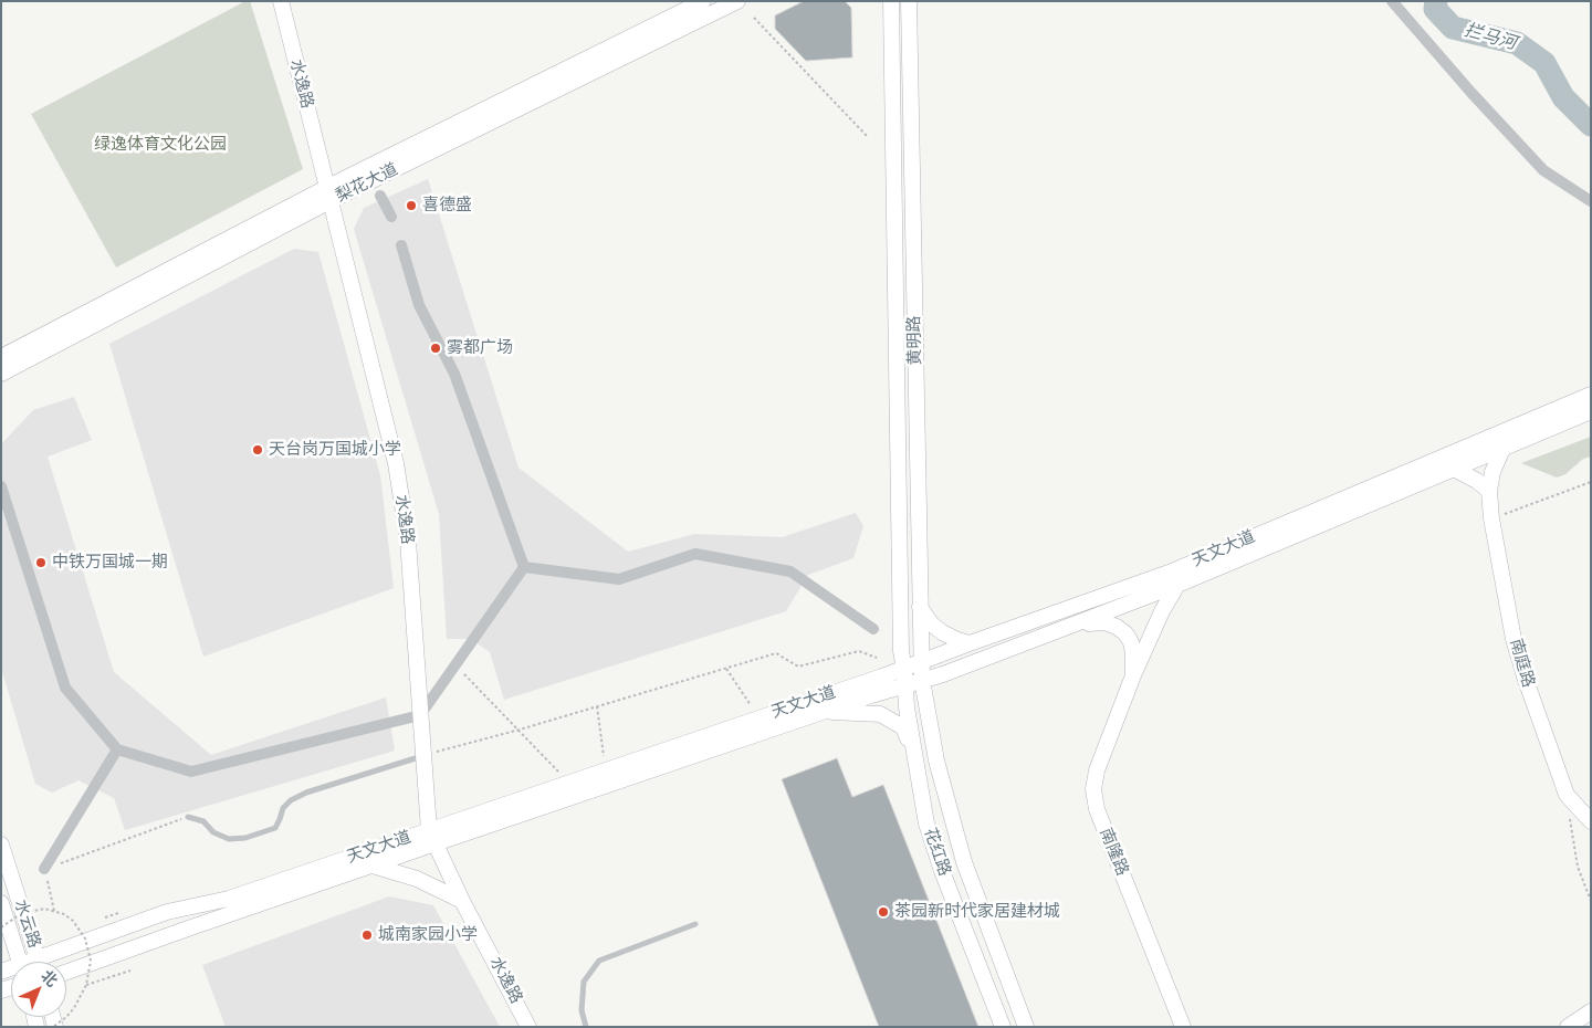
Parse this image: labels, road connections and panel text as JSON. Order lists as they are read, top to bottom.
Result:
{
  "streets": {
    "main road": [
      "水逸路",
      "梨花大道",
      "黄明路",
      "天文大道",
      "南庭路",
      "花红路",
      "南隆路",
      "水云路"
    ]
  },
  "crossings": [
    ["水逸路", "梨花大道"],
    ["水逸路", "天文大道"],
    ["黄明路", "天文大道"],
    ["黄明路", "花红路"],
    ["天文大道", "南庭路"],
    ["天文大道", "花红路"],
    ["天文大道", "南隆路"]
  ],
  "water": ["拦马河"],
  "parks": ["绿逸体育文化公园"],
  "places": [
    "喜德盛",
    "雾都广场",
    "天台岗万国城小学",
    "中铁万国城一期",
    "茶园新时代家居建材城",
    "城南家园小学"
  ],
  "north": "top right"
}
